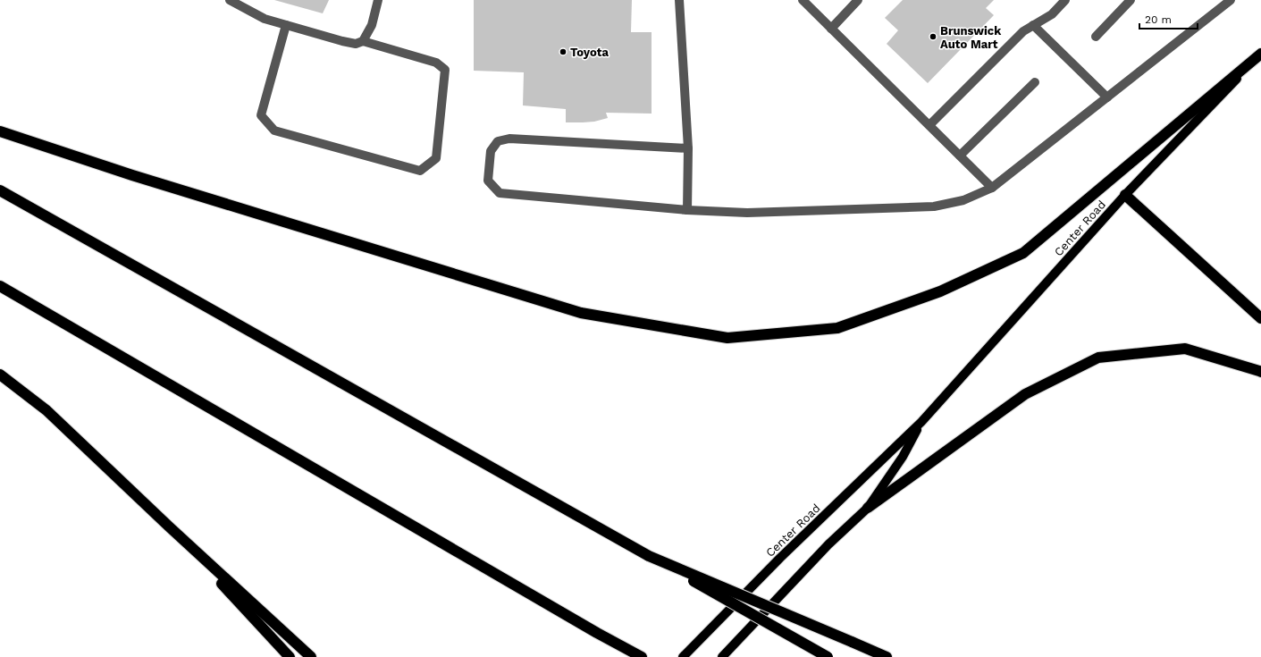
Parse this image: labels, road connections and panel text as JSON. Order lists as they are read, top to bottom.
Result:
{
  "streets": {
    "main road": ["Center Road"]
  },
  "places": ["Brunswick Auto Mart", "Toyota"],
  "scale_bar": "20 m"
}
